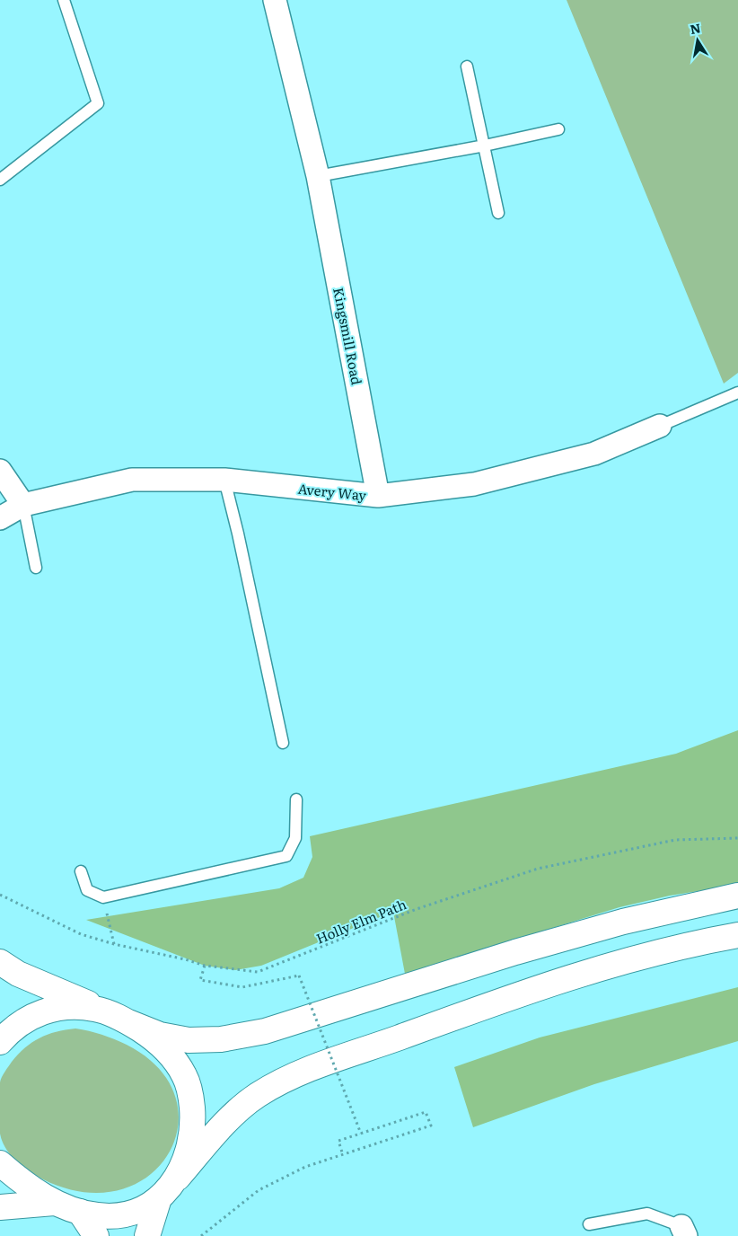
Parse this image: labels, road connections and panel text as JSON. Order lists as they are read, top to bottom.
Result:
{
  "streets": {
    "street": ["Kingsmill Road", "Avery Way"],
    "path": ["Holly Elm Path"]
  },
  "crossings": [
    ["Kingsmill Road", "Avery Way"]
  ],
  "north": "top"
}
